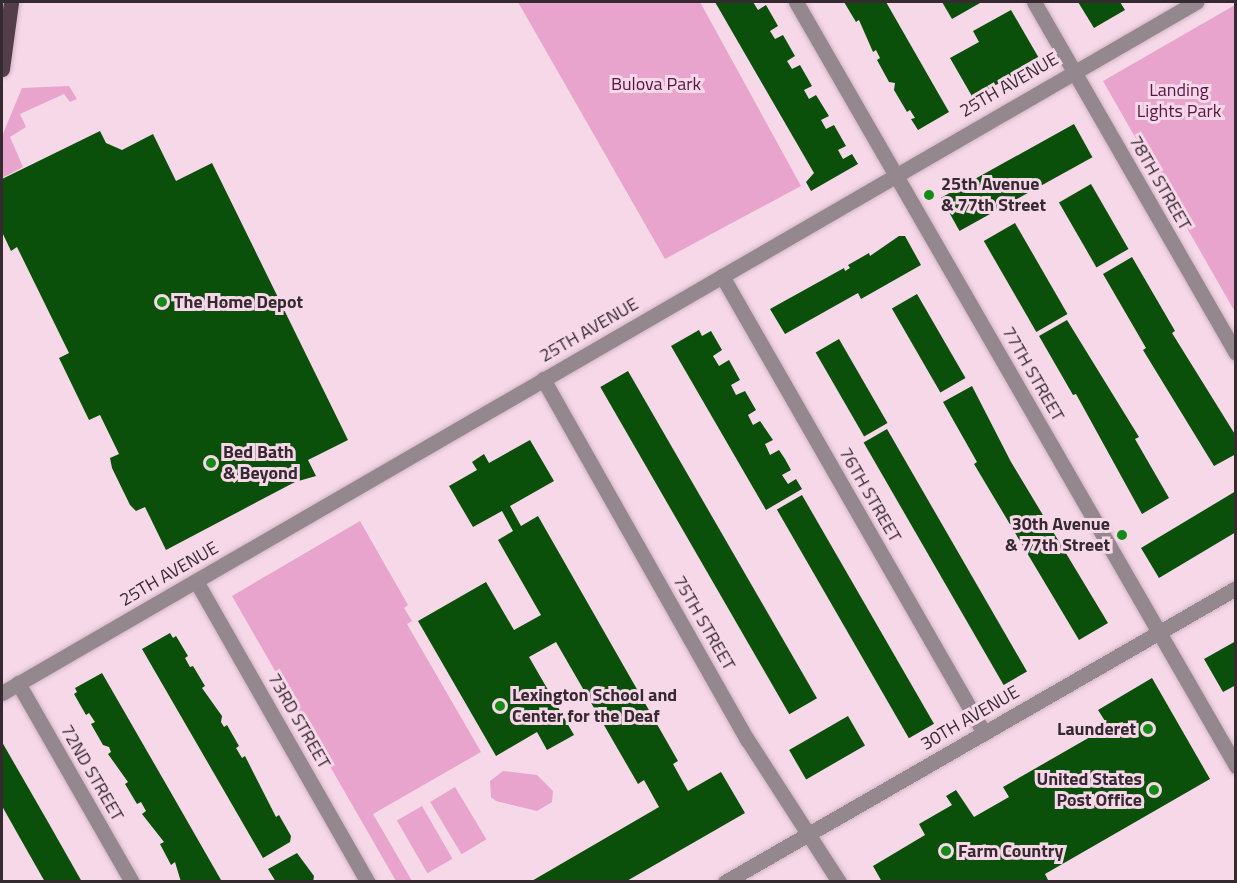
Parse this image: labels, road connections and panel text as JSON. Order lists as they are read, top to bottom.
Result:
{
  "streets": {
    "street": [
      "25TH AVENUE",
      "78TH STREET",
      "77TH STREET",
      "76TH STREET",
      "75TH STREET",
      "30TH AVENUE",
      "73RD STREET",
      "72ND STREET"
    ]
  },
  "crossings": [
    ["25TH AVENUE", "78TH STREET"],
    ["25TH AVENUE", "77TH STREET"],
    ["25TH AVENUE", "76TH STREET"],
    ["25TH AVENUE", "75TH STREET"],
    ["25TH AVENUE", "73RD STREET"],
    ["25TH AVENUE", "72ND STREET"],
    ["77TH STREET", "30TH AVENUE"],
    ["76TH STREET", "30TH AVENUE"],
    ["75TH STREET", "30TH AVENUE"]
  ],
  "parks": ["Bulova Park", "Landing Lights Park"],
  "places": [
    "25th Avenue & 77th Street",
    "The Home Depot",
    "Bed Bath & Beyond",
    "30th Avenue & 77th Street",
    "Lexington School and Center for the Deaf",
    "Launderet",
    "United States Post Office",
    "Farm Country"
  ]
}
